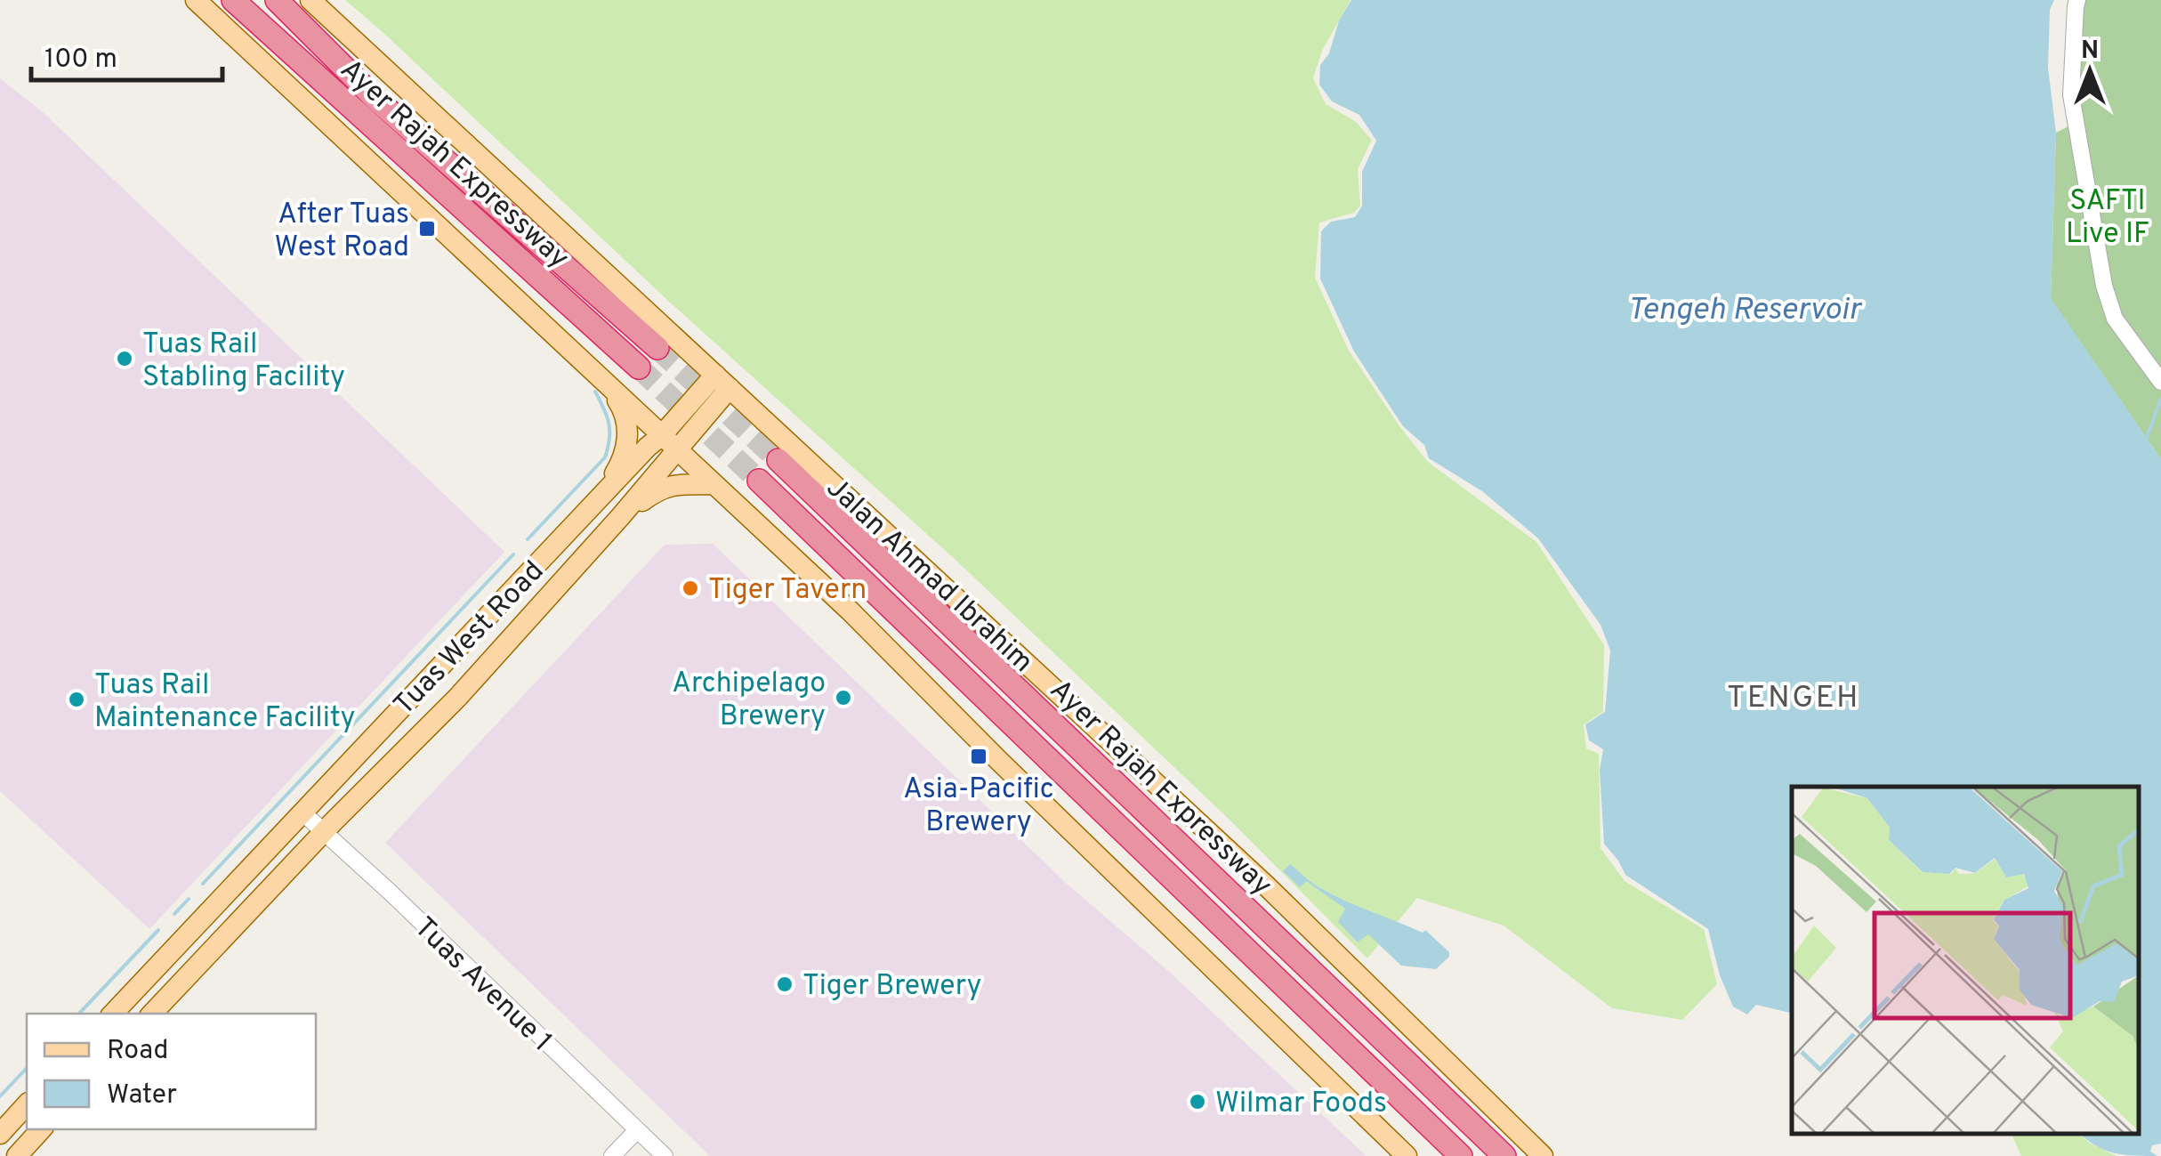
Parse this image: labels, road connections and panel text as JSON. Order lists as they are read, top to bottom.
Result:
{
  "streets": {
    "highway": ["Ayer Rajah Expressway"],
    "main road": ["Jalan Ahmad Ibrahim", "Tuas West Road"],
    "street": ["Tuas Avenue 1"]
  },
  "crossings": [
    ["Jalan Ahmad Ibrahim", "Tuas West Road"],
    ["Tuas West Road", "Tuas Avenue 1"]
  ],
  "districts": ["TENGEH"],
  "water": ["Tengeh Reservoir"],
  "parks": ["SAFTI Live IF"],
  "places": {
    "transit": ["After Tuas West Road", "Asia-Pacific Brewery"],
    "other": [
      "Tuas Rail Stabling Facility",
      "Tiger Tavern",
      "Archipelago Brewery",
      "Tuas Rail Maintenance Facility",
      "Tiger Brewery",
      "Wilmar Foods"
    ]
  },
  "legend": ["Road", "Water"],
  "scale_bar": "100 m",
  "north": "top"
}
